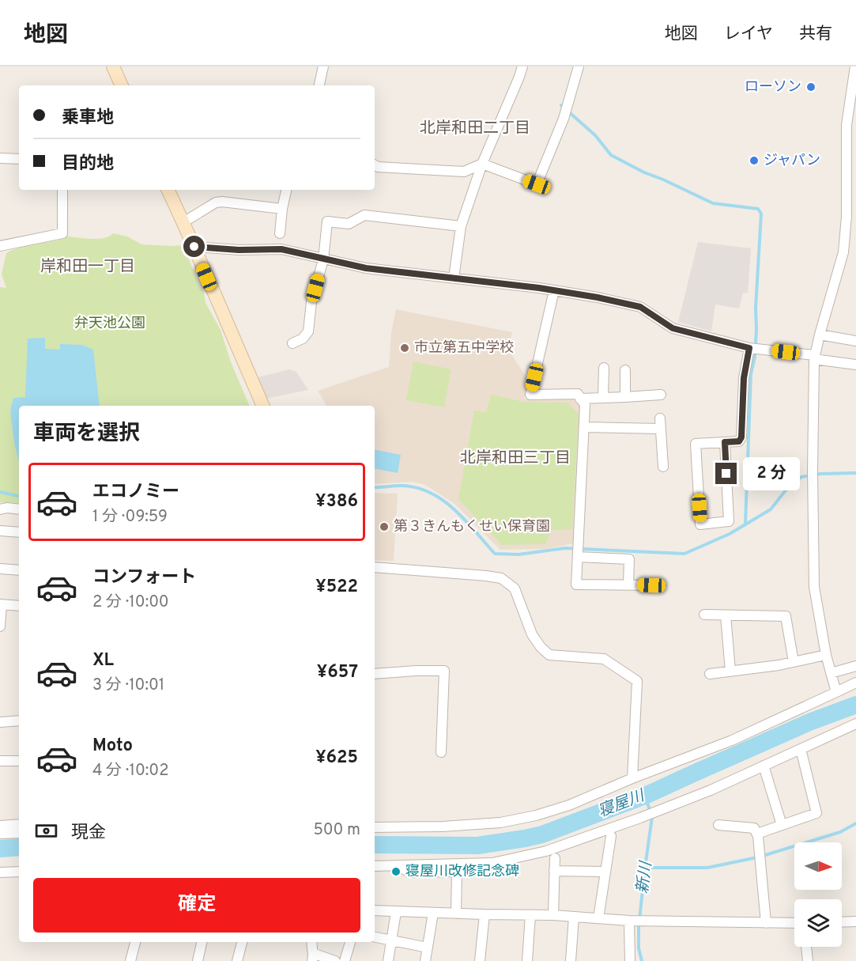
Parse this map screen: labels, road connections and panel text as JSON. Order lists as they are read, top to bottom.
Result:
{
  "districts": ["北岸和田二丁目", "岸和田一丁目", "北岸和田三丁目"],
  "water": ["寝屋川", "新川"],
  "parks": ["弁天池公園"],
  "places": [
    "ローソン",
    "ジャパン",
    "市立第五中学校",
    "第３きんもくせい保育園",
    "寝屋川改修記念碑"
  ],
  "north": "right",
  "page": {
    "header": "地図",
    "nav": ["地図", "レイヤ", "共有"],
    "banner": ["乗車地", "目的地"],
    "heading": "車両を選択",
    "bubble": "2 分",
    "list": [
      {
        "name": "エコノミー",
        "note": "1 分 · 09:59",
        "value": "¥386"
      },
      {
        "name": "コンフォート",
        "note": "2 分 · 10:00",
        "value": "¥522"
      },
      {
        "name": "XL",
        "note": "3 分 · 10:01",
        "value": "¥657"
      },
      {
        "name": "Moto",
        "note": "4 分 · 10:02",
        "value": "¥625"
      }
    ],
    "pay": ["現金", "500 m"],
    "buttons": "確定"
  }
}
